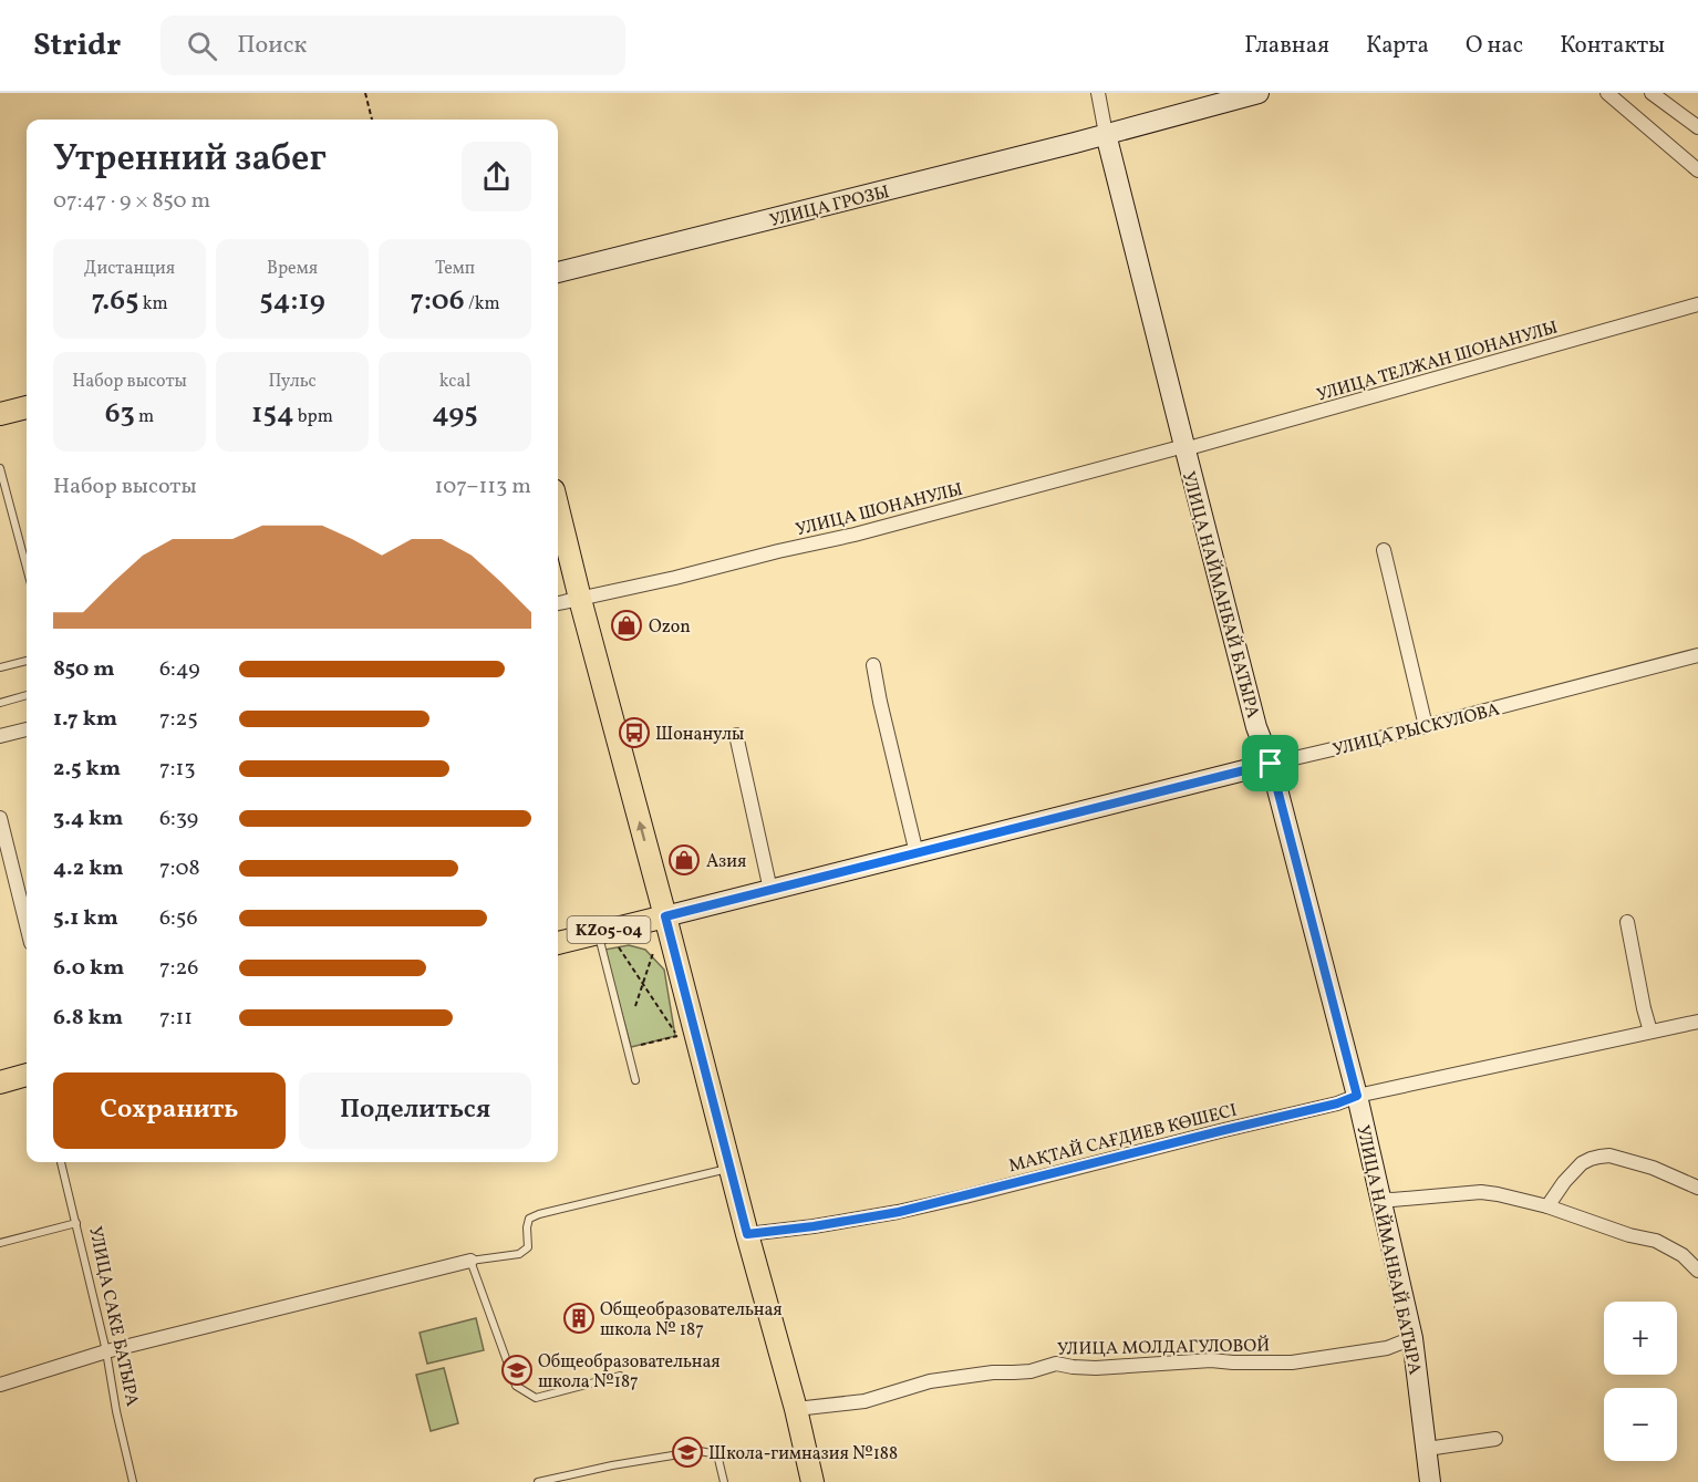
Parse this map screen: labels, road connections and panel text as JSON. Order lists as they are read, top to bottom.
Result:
{
  "streets": {
    "main road": ["УЛИЦА РЫСКУЛОВА", "KZ05-04"],
    "street": [
      "УЛИЦА ГРОЗЫ",
      "УЛИЦА ТЕЛЖАН ШОНАНУЛЫ",
      "УЛИЦА ШОНАНУЛЫ",
      "УЛИЦА НАЙМАНБАЙ БАТЫРА",
      "МАҚТАЙ САҒДИЕВ КӨШЕСІ",
      "УЛИЦА МОЛДАГУЛОВОЙ"
    ],
    "lane": ["УЛИЦА САКЕ БАТЫРА"]
  },
  "crossings": [
    ["УЛИЦА ГРОЗЫ", "УЛИЦА НАЙМАНБАЙ БАТЫРА"],
    ["УЛИЦА ТЕЛЖАН ШОНАНУЛЫ", "УЛИЦА ШОНАНУЛЫ"],
    ["УЛИЦА ТЕЛЖАН ШОНАНУЛЫ", "УЛИЦА НАЙМАНБАЙ БАТЫРА"],
    ["УЛИЦА ШОНАНУЛЫ", "УЛИЦА НАЙМАНБАЙ БАТЫРА"],
    ["УЛИЦА ШОНАНУЛЫ", "KZ05-04"],
    ["УЛИЦА НАЙМАНБАЙ БАТЫРА", "УЛИЦА РЫСКУЛОВА"],
    ["УЛИЦА НАЙМАНБАЙ БАТЫРА", "МАҚТАЙ САҒДИЕВ КӨШЕСІ"],
    ["УЛИЦА НАЙМАНБАЙ БАТЫРА", "УЛИЦА МОЛДАГУЛОВОЙ"],
    ["УЛИЦА РЫСКУЛОВА", "KZ05-04"],
    ["KZ05-04", "МАҚТАЙ САҒДИЕВ КӨШЕСІ"],
    ["KZ05-04", "УЛИЦА МОЛДАГУЛОВОЙ"]
  ],
  "places": {
    "shop": ["Ozon", "Азия"],
    "bus stop": ["Шонанулы"],
    "building": ["Общеобразовательная школа № 187"],
    "school or university": ["Общеобразовательная школа №187", "Школа-гимназия №188"]
  },
  "page": {
    "header": "Stridr",
    "search": "Поиск",
    "nav": [
      "Главная",
      "Карта",
      "О нас",
      "Контакты"
    ],
    "heading": ["Утренний забег", "07:47 · 9 × 850 m"],
    "stats": [
      ["Дистанция", "7.65 km"],
      ["Время", "54:19"],
      ["Темп", "7:06 /km"],
      ["Набор высоты", "63 m"],
      ["Пульс", "154 bpm"],
      ["kcal", "495"]
    ],
    "chart": ["Набор высоты", "107–113 m"],
    "list": [
      {
        "name": "850 m",
        "note": "6:49"
      },
      {
        "name": "1.7 km",
        "note": "7:25"
      },
      {
        "name": "2.5 km",
        "note": "7:13"
      },
      {
        "name": "3.4 km",
        "note": "6:39"
      },
      {
        "name": "4.2 km",
        "note": "7:08"
      },
      {
        "name": "5.1 km",
        "note": "6:56"
      },
      {
        "name": "6.0 km",
        "note": "7:26"
      },
      {
        "name": "6.8 km",
        "note": "7:11"
      }
    ],
    "buttons": ["Сохранить", "Поделиться"],
    "map_buttons": ["+", "−"]
  }
}
